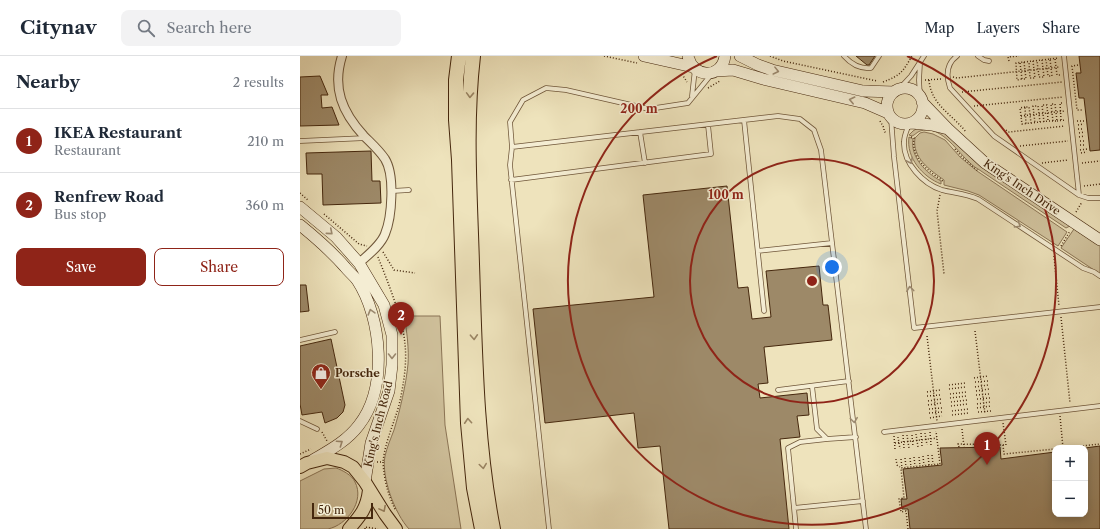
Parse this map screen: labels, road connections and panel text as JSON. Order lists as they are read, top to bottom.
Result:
{
  "streets": {
    "street": ["King's Inch Drive", "King's Inch Road"]
  },
  "places": {
    "shop": ["Porsche"]
  },
  "scale_bar": "50 m",
  "page": {
    "header": "Citynav",
    "search": "Search here",
    "nav": ["Map", "Layers", "Share"],
    "heading": ["Nearby", "2 results"],
    "list": [
      {
        "mark": "1",
        "name": "IKEA Restaurant",
        "note": "Restaurant",
        "value": "210 m"
      },
      {
        "mark": "2",
        "name": "Renfrew Road",
        "note": "Bus stop",
        "value": "360 m"
      }
    ],
    "buttons": ["Save", "Share"],
    "pins": ["2", "1"],
    "map_buttons": ["+", "−"],
    "scale": "50 m"
  },
  "rings": ["200 m", "100 m"]
}
